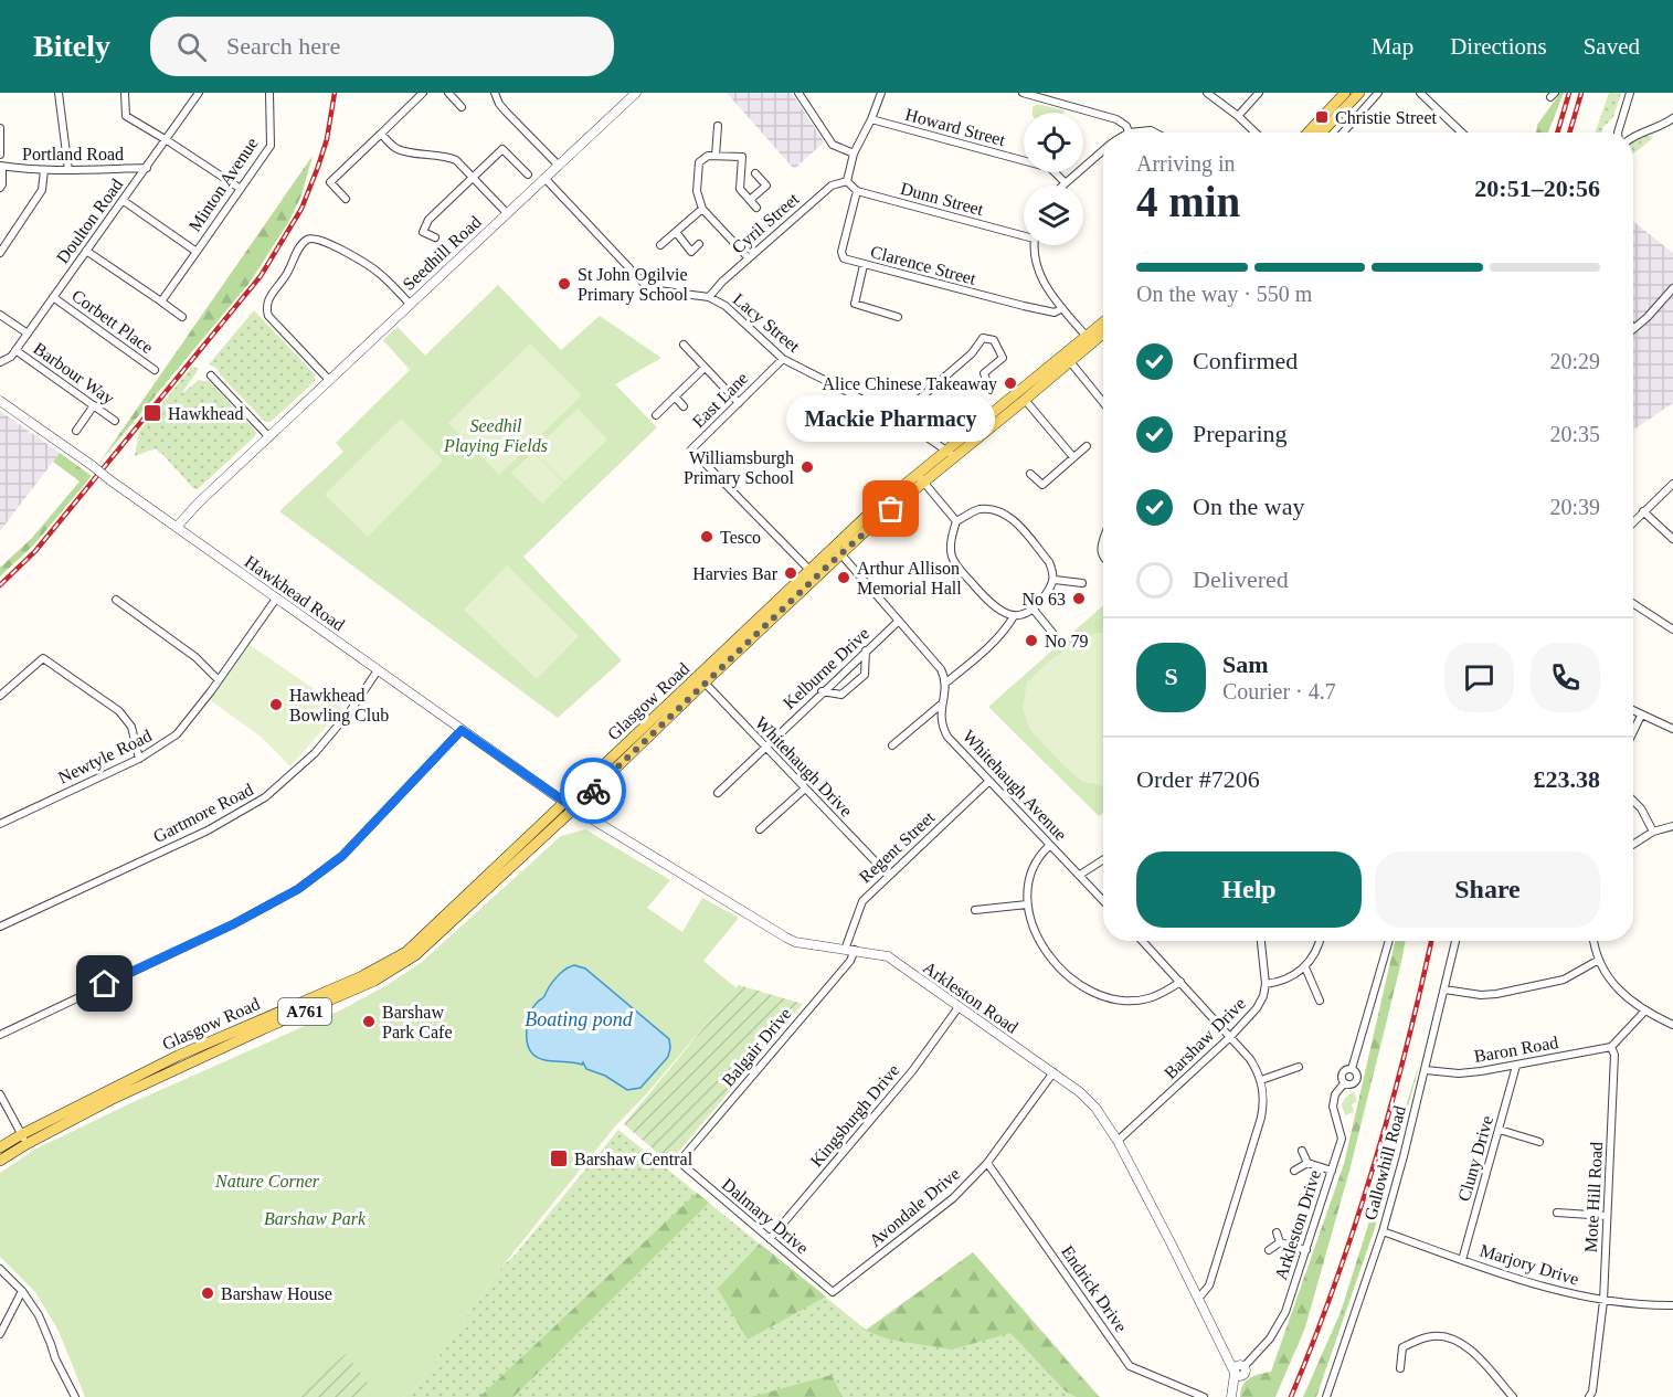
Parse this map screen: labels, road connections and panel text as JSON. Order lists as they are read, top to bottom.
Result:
{
  "streets": {
    "main road": ["Glasgow Road", "A761"],
    "street": [
      "Howard Street",
      "Portland Road",
      "Minton Avenue",
      "Dunn Street",
      "Doulton Road",
      "Cyril Street",
      "Seedhill Road",
      "Clarence Street",
      "Corbett Place",
      "Lacy Street",
      "Barbour Way",
      "East Lane",
      "Hawkhead Road",
      "Kelburne Drive",
      "Newtyle Road",
      "Whitehaugh Drive",
      "Whitehaugh Avenue",
      "Gartmore Road",
      "Regent Street",
      "Arkleston Road",
      "Barshaw Drive",
      "Balgair Drive",
      "Baron Road",
      "Kingsburgh Drive",
      "Cluny Drive",
      "Gallowhill Road",
      "Mote Hill Road",
      "Avondale Drive",
      "Dalmary Drive",
      "Arkleston Drive",
      "Marjory Drive",
      "Endrick Drive"
    ]
  },
  "crossings": [
    ["Portland Road", "Doulton Road"],
    ["Dunn Street", "Cyril Street"],
    ["Dunn Street", "Clarence Street"],
    ["Doulton Road", "Corbett Place"],
    ["Doulton Road", "Barbour Way"],
    ["Cyril Street", "Lacy Street"],
    ["Seedhill Road", "Lacy Street"],
    ["Seedhill Road", "Hawkhead Road"],
    ["Lacy Street", "East Lane"],
    ["Lacy Street", "Glasgow Road"],
    ["East Lane", "Glasgow Road"],
    ["Hawkhead Road", "Glasgow Road"],
    ["Hawkhead Road", "Newtyle Road"],
    ["Hawkhead Road", "Gartmore Road"],
    ["Hawkhead Road", "Arkleston Road"],
    ["Kelburne Drive", "Whitehaugh Drive"],
    ["Glasgow Road", "Whitehaugh Drive"],
    ["Glasgow Road", "Arkleston Road"],
    ["Whitehaugh Drive", "Regent Street"],
    ["Whitehaugh Avenue", "Regent Street"],
    ["Regent Street", "Arkleston Road"],
    ["Regent Street", "Balgair Drive"],
    ["Arkleston Road", "Barshaw Drive"],
    ["Arkleston Road", "Balgair Drive"],
    ["Arkleston Road", "Kingsburgh Drive"],
    ["Arkleston Road", "Avondale Drive"],
    ["Arkleston Road", "Arkleston Drive"],
    ["Balgair Drive", "Dalmary Drive"],
    ["Baron Road", "Cluny Drive"],
    ["Baron Road", "Gallowhill Road"],
    ["Baron Road", "Mote Hill Road"],
    ["Kingsburgh Drive", "Dalmary Drive"],
    ["Cluny Drive", "Marjory Drive"],
    ["Gallowhill Road", "Marjory Drive"],
    ["Mote Hill Road", "Marjory Drive"],
    ["Avondale Drive", "Dalmary Drive"],
    ["Avondale Drive", "Endrick Drive"]
  ],
  "water": ["Boating pond"],
  "parks": ["Seedhil Playing Fields", "Nature Corner", "Barshaw Park"],
  "places": {
    "transit": ["Christie Street", "Hawkhead", "Barshaw Central"],
    "other": [
      "St John Ogilvie Primary School",
      "Alice Chinese Takeaway",
      "Williamsburgh Primary School",
      "Mackie Pharmacy",
      "Tesco",
      "Harvies Bar",
      "Arthur Allison Memorial Hall",
      "No 63",
      "No 79",
      "Hawkhead Bowling Club",
      "Barshaw Park Cafe",
      "Barshaw House"
    ]
  },
  "page": {
    "header": "Bitely",
    "search": "Search here",
    "nav": ["Map", "Directions", "Saved"],
    "heading": ["4 min", "Arriving in", "20:51–20:56"],
    "panel": [
      "Sam",
      "Courier · 4.7",
      "Order #7206",
      "£23.38"
    ],
    "bar": "On the way · 550 m",
    "list": [
      ["Confirmed", "20:29"],
      ["Preparing", "20:35"],
      ["On the way", "20:39"],
      "Delivered"
    ],
    "bubble": "Mackie Pharmacy",
    "round": "S",
    "buttons": ["Help", "Share"]
  }
}
